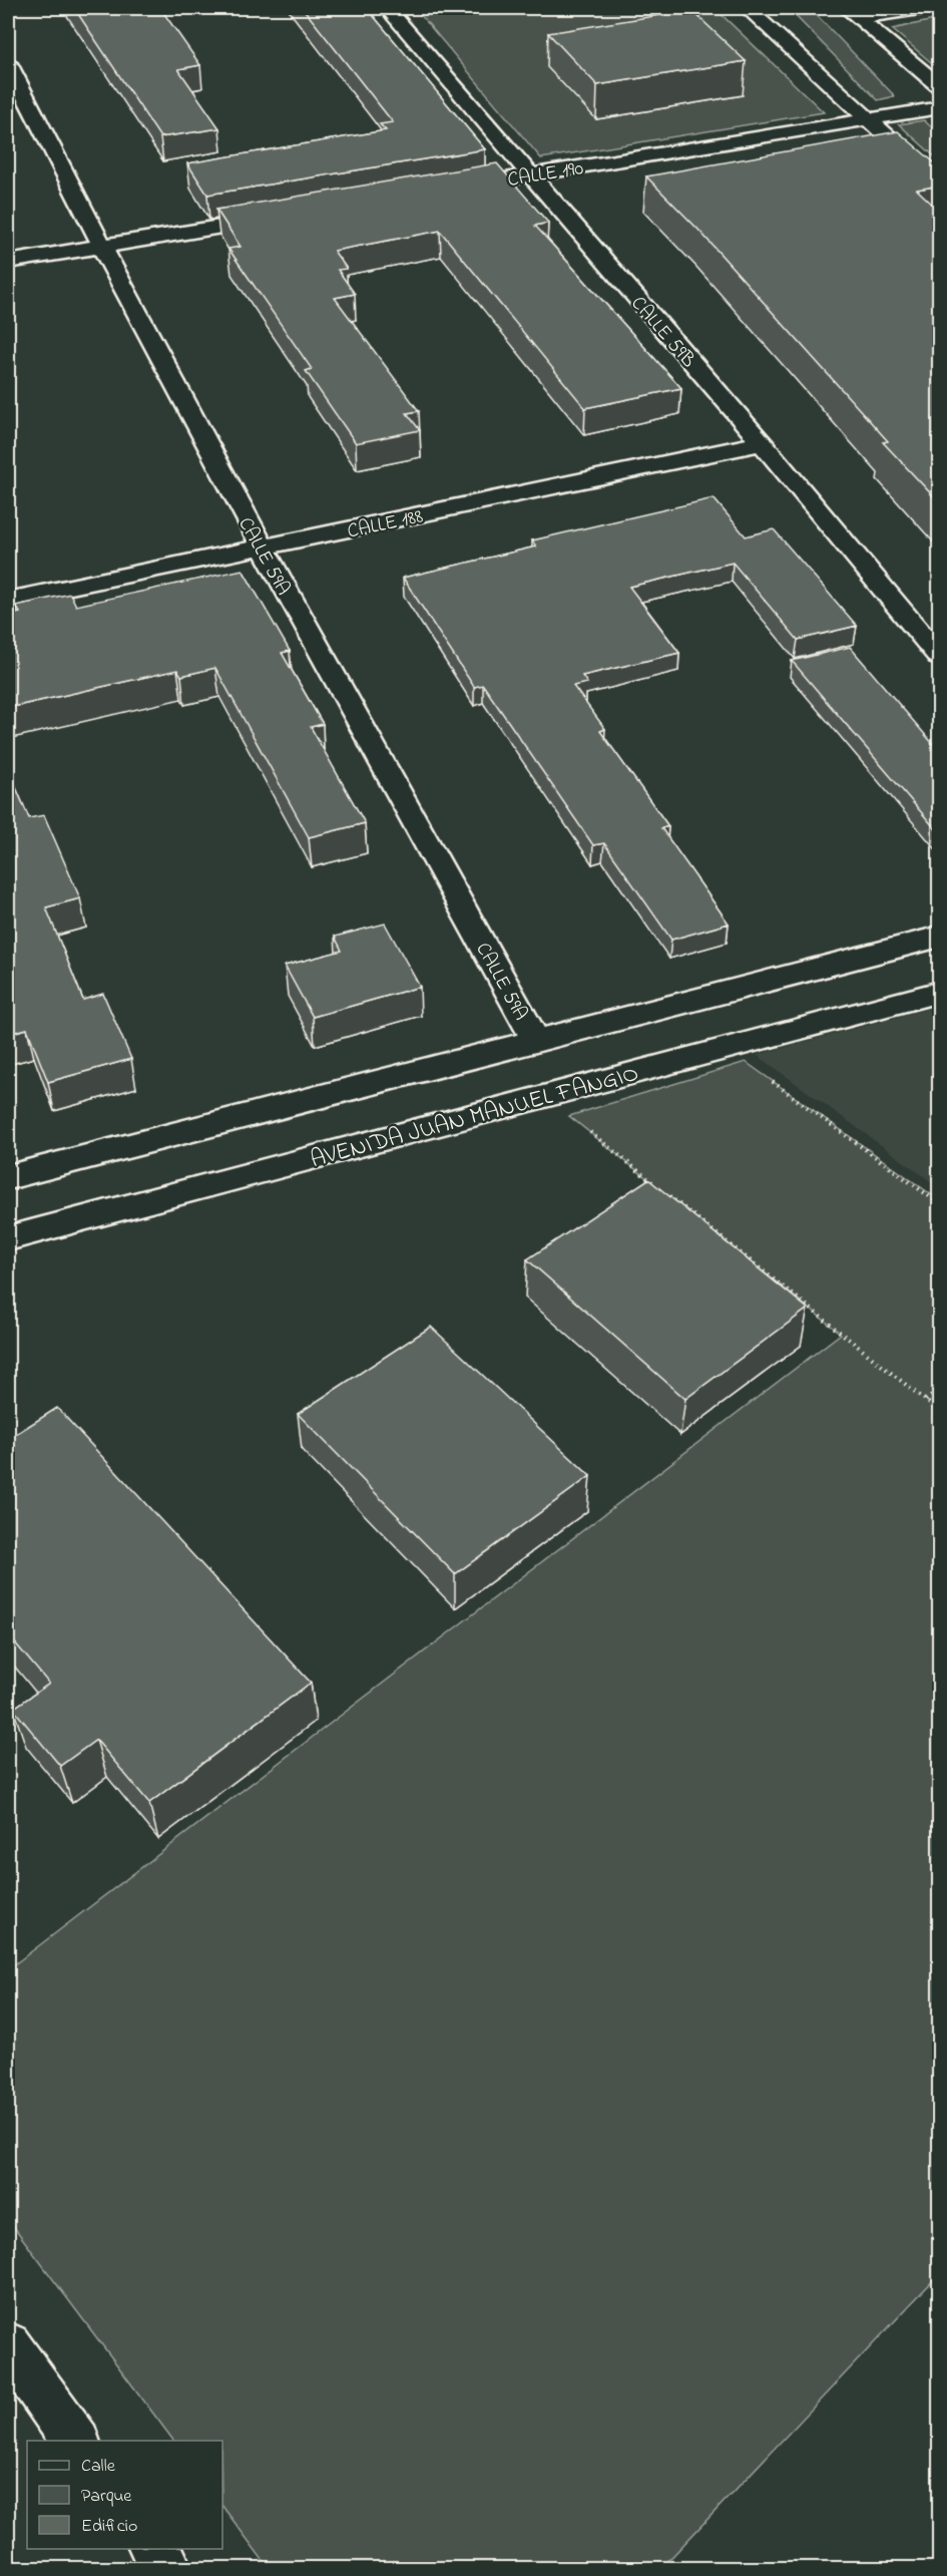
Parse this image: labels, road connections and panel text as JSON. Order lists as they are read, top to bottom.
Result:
{
  "streets": {
    "street": [
      "CALLE 190",
      "CALLE 59B",
      "CALLE 188",
      "CALLE 59A",
      "AVENIDA JUAN MANUEL FANGIO"
    ]
  },
  "crossings": [
    ["CALLE 190", "CALLE 59B"],
    ["CALLE 59B", "CALLE 188"],
    ["CALLE 188", "CALLE 59A"]
  ],
  "legend": ["Calle", "Parque", "Edificio"]
}
